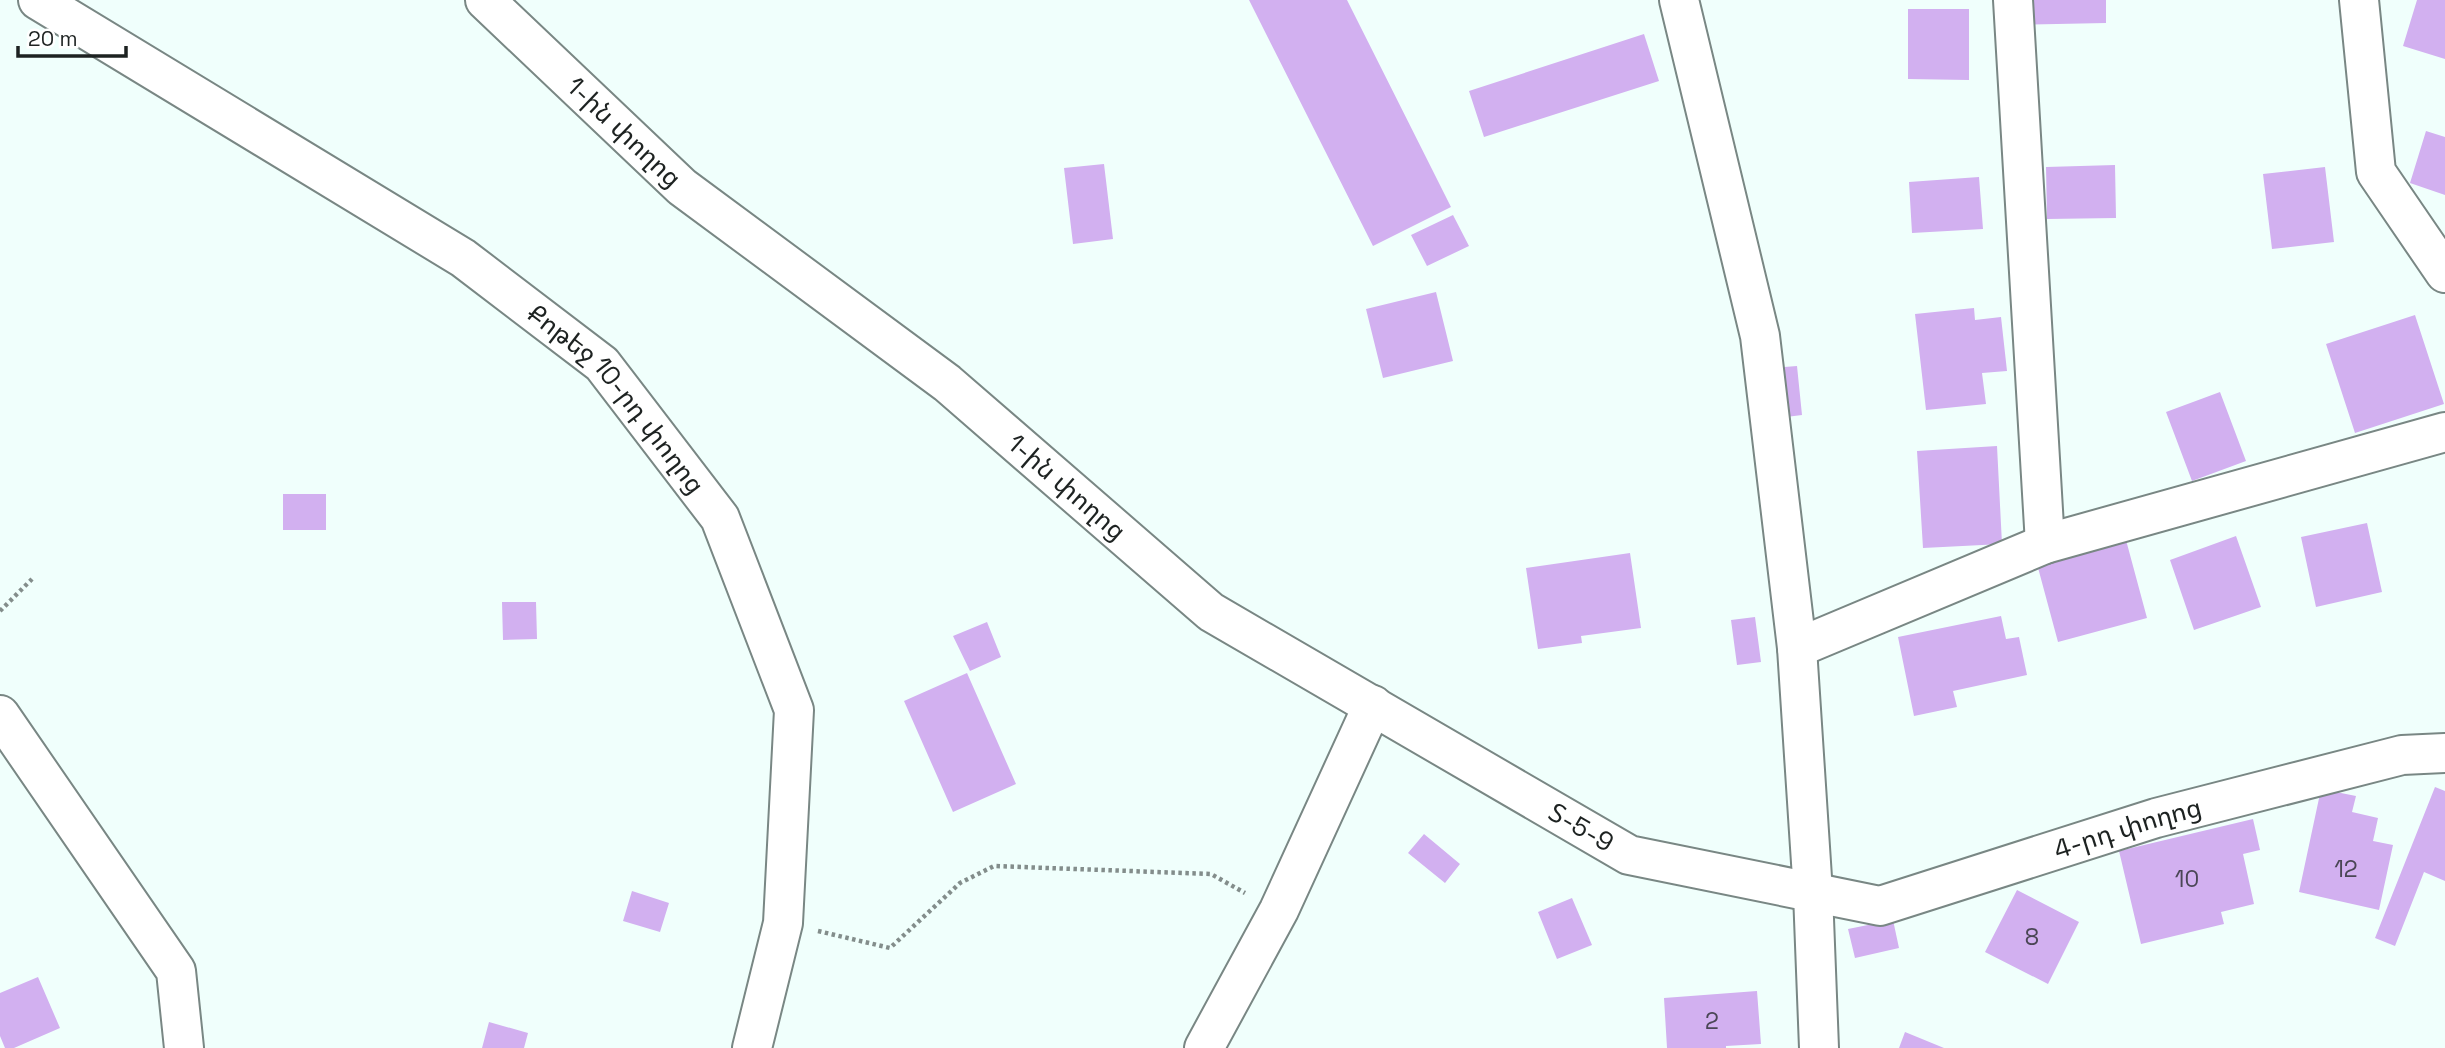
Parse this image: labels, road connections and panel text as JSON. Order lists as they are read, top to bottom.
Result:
{
  "streets": {
    "street": [
      "1-ին փողոց",
      "Քոթեջ 10-րդ փողոց",
      "Տ-5-9",
      "4-րդ փողոց"
    ]
  },
  "crossings": [
    ["1-ին փողոց", "Տ-5-9"],
    ["Տ-5-9", "4-րդ փողոց"]
  ],
  "house_numbers": [
    "12",
    "10",
    "8",
    "2"
  ],
  "scale_bar": "20 m"
}
